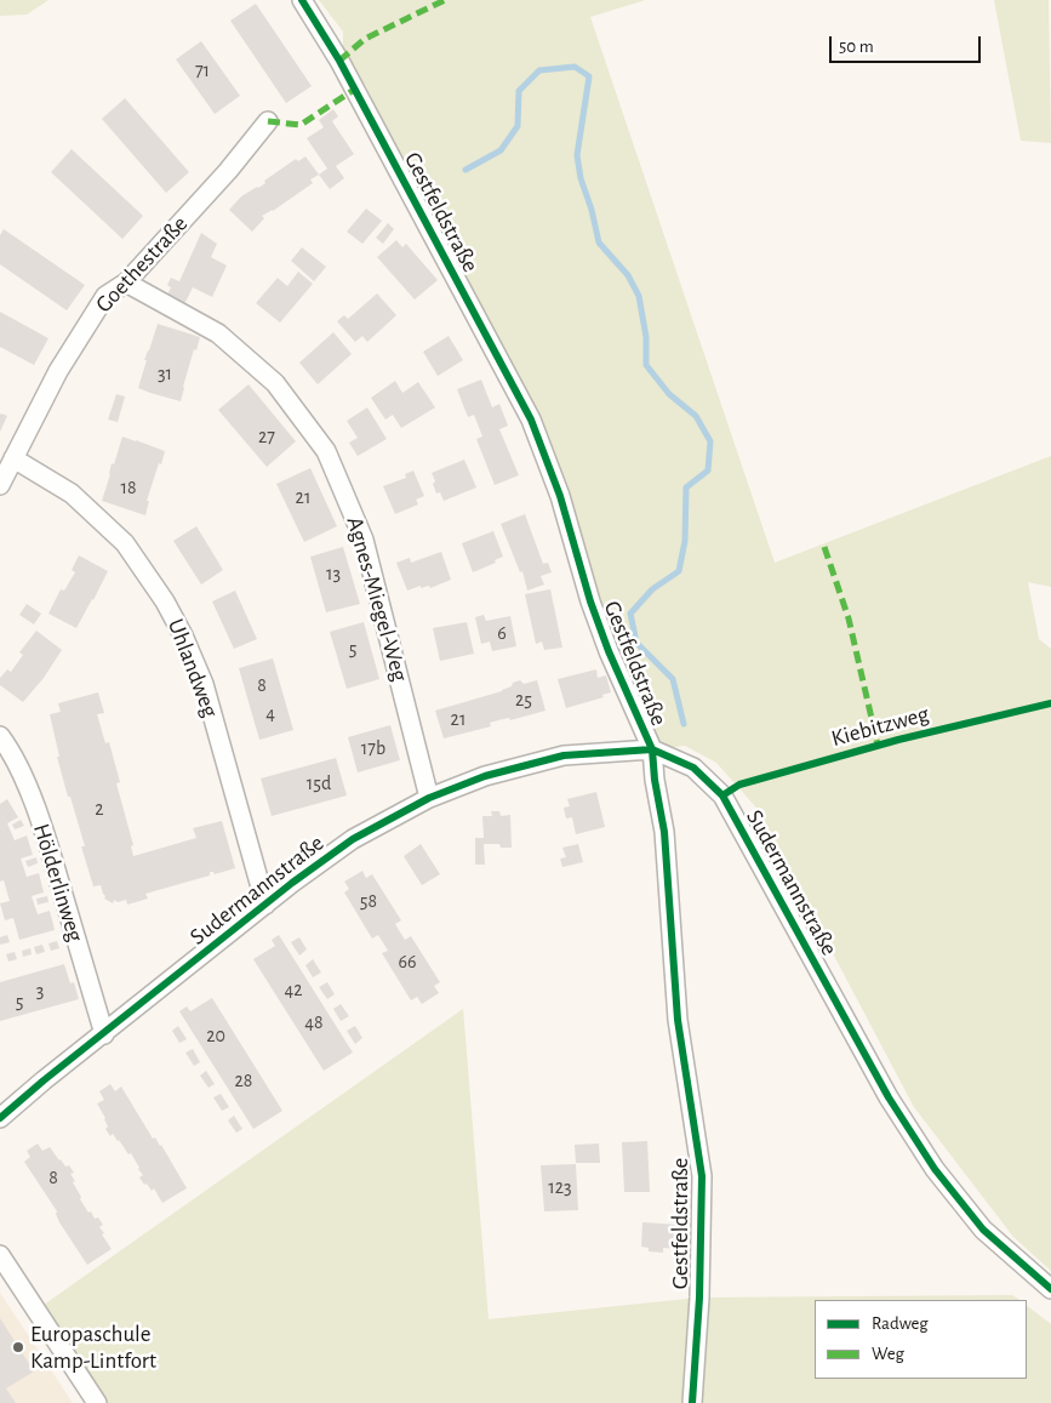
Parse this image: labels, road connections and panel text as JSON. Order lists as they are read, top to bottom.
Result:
{
  "streets": {
    "street": [
      "Gestfeldstraße",
      "Goethestraße",
      "Agnes-Miegel-Weg",
      "Uhlandweg",
      "Hölderlinweg",
      "Sudermannstraße"
    ],
    "cycle path": ["Kiebitzweg"]
  },
  "crossings": [
    ["Gestfeldstraße", "Sudermannstraße"],
    ["Goethestraße", "Agnes-Miegel-Weg"],
    ["Goethestraße", "Uhlandweg"],
    ["Agnes-Miegel-Weg", "Sudermannstraße"],
    ["Uhlandweg", "Sudermannstraße"],
    ["Hölderlinweg", "Sudermannstraße"]
  ],
  "places": ["Europaschule Kamp-Lintfort"],
  "house_numbers": [
    "71",
    "31",
    "27",
    "18",
    "21",
    "13",
    "6",
    "5",
    "8",
    "25",
    "4",
    "21",
    "17b",
    "15d",
    "2",
    "58",
    "66",
    "42",
    "3",
    "5",
    "48",
    "20",
    "28",
    "8",
    "123"
  ],
  "legend": ["Radweg", "Weg"],
  "scale_bar": "50 m"
}
